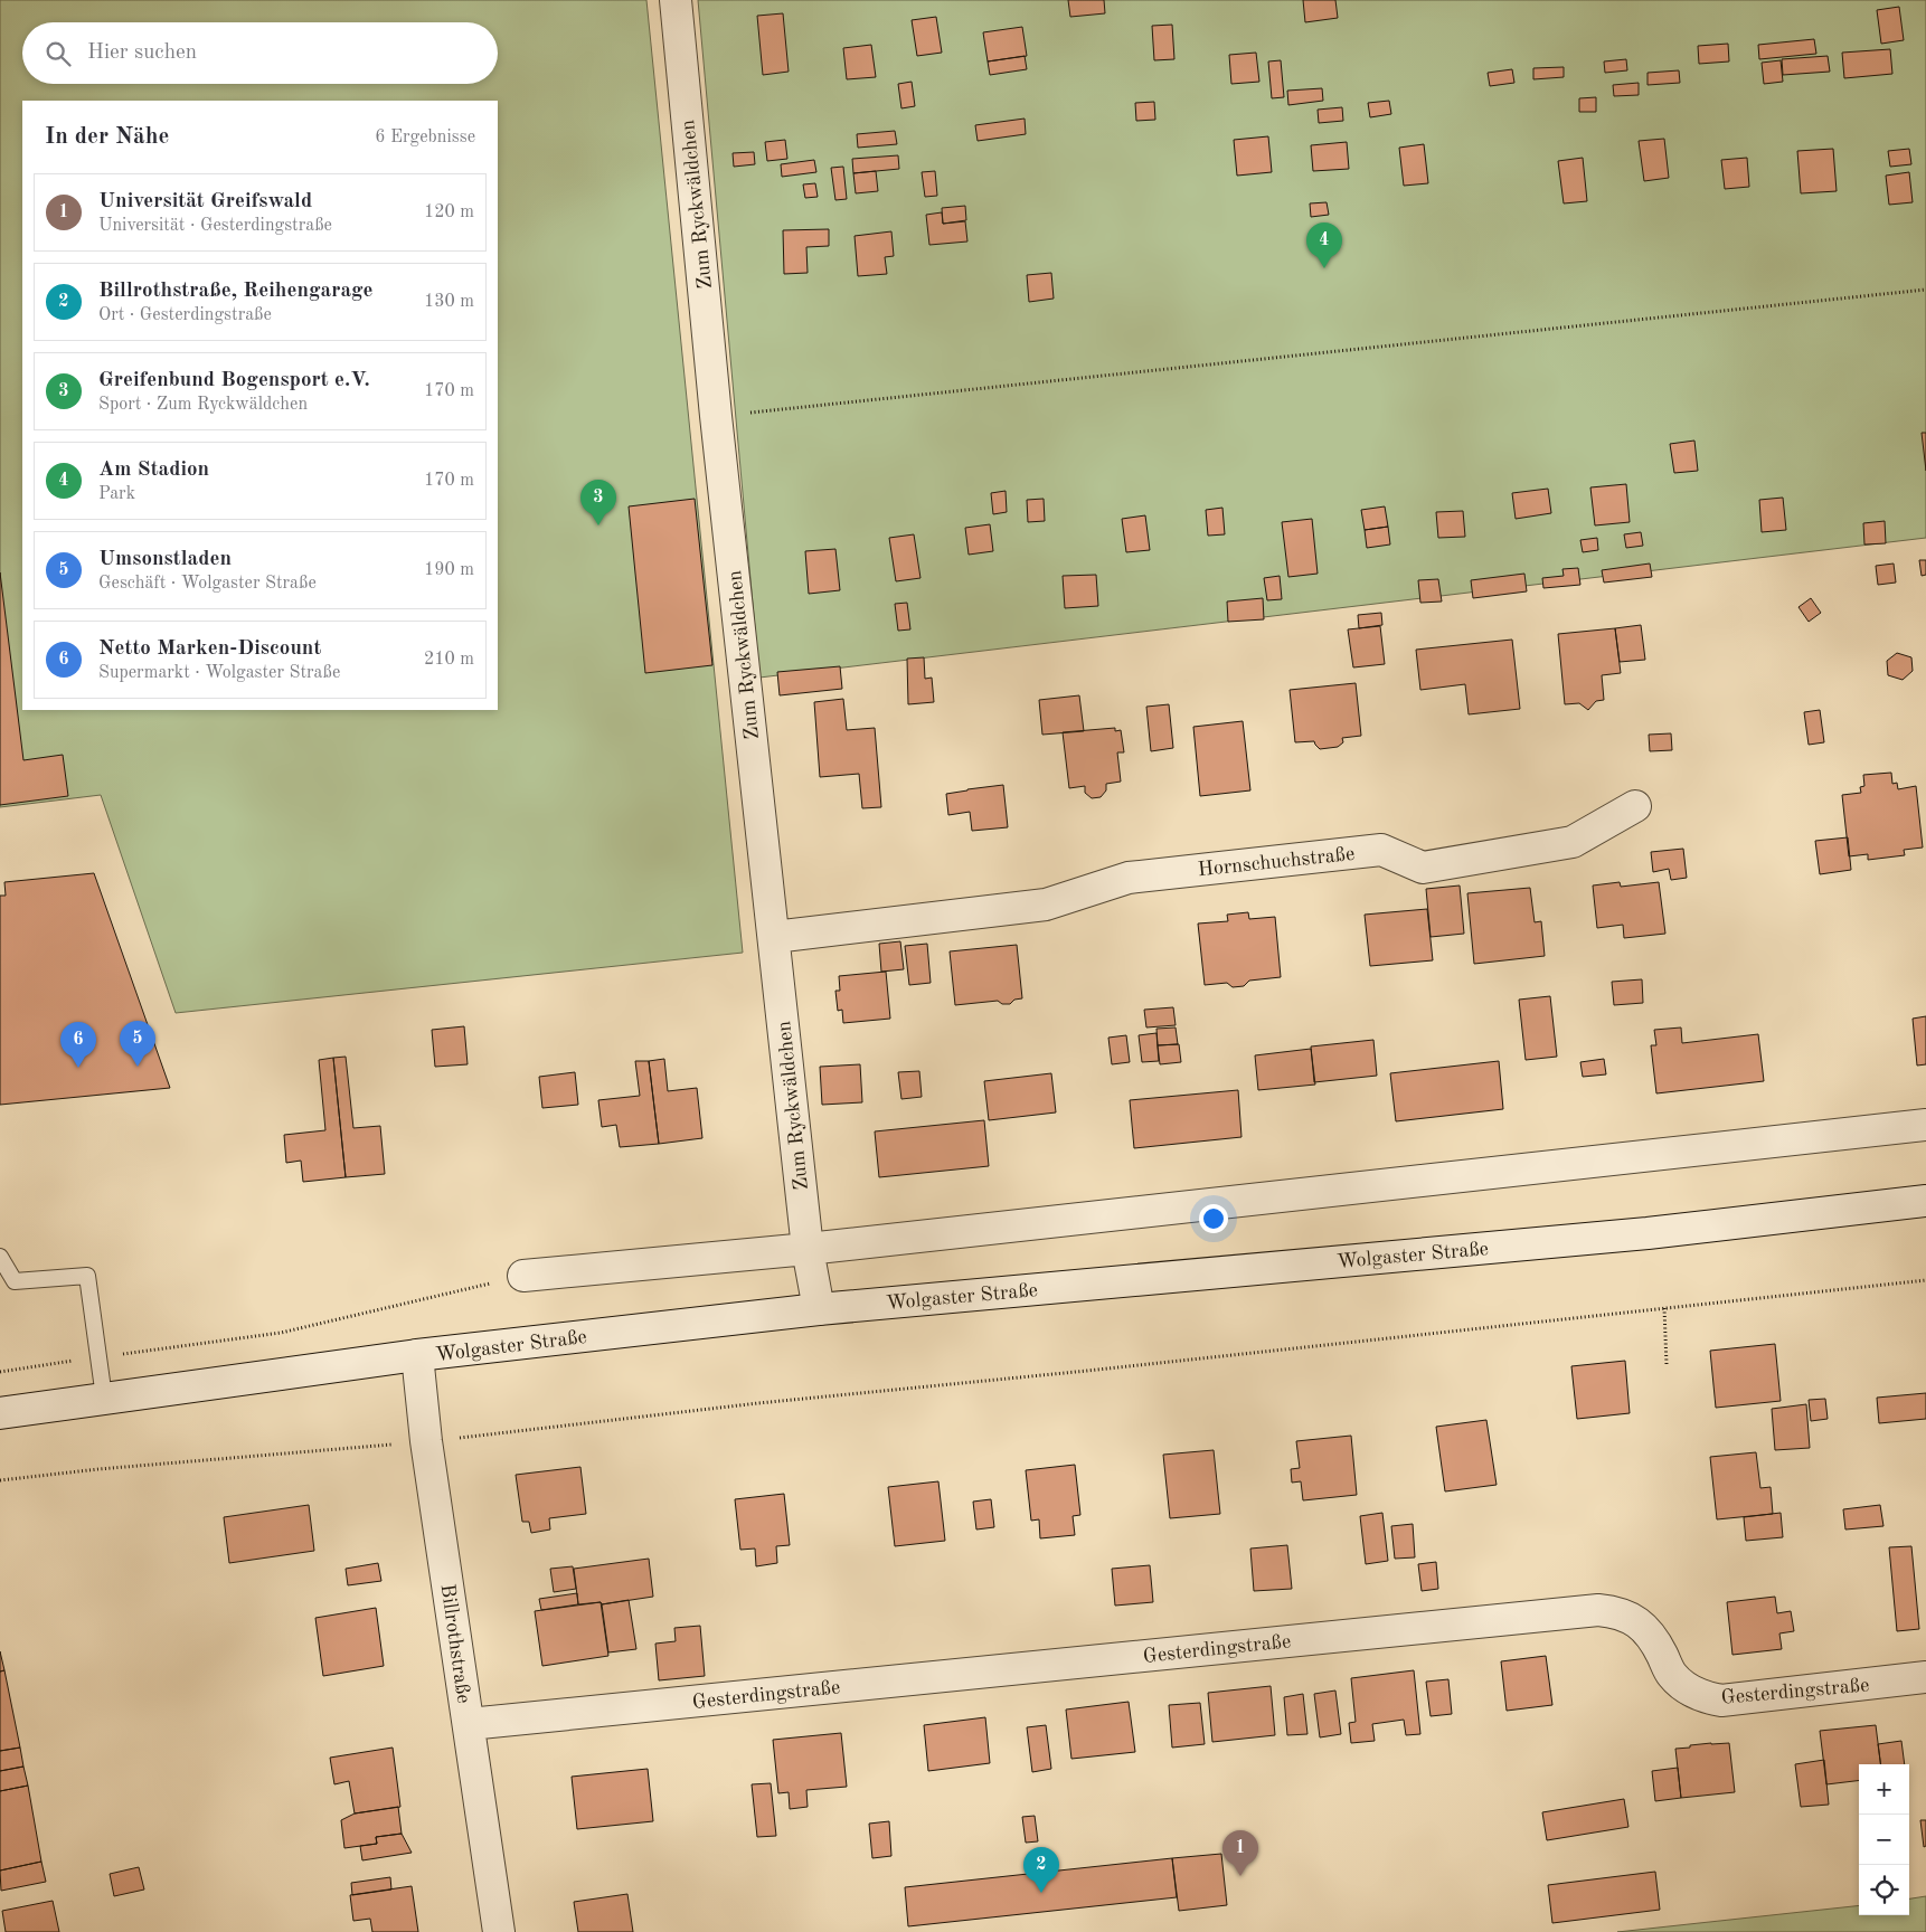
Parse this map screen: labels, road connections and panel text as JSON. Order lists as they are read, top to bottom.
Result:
{
  "streets": {
    "street": [
      "Zum Ryckwäldchen",
      "Hornschuchstraße",
      "Wolgaster Straße",
      "Billrothstraße",
      "Gesterdingstraße"
    ]
  },
  "crossings": [
    ["Zum Ryckwäldchen", "Hornschuchstraße"],
    ["Zum Ryckwäldchen", "Wolgaster Straße"],
    ["Wolgaster Straße", "Billrothstraße"],
    ["Billrothstraße", "Gesterdingstraße"]
  ],
  "page": {
    "search": "Hier suchen",
    "heading": ["In der Nähe", "6 Ergebnisse"],
    "list": [
      {
        "mark": "1",
        "name": "Universität Greifswald",
        "note": "Universität · Gesterdingstraße",
        "value": "120 m"
      },
      {
        "mark": "2",
        "name": "Billrothstraße, Reihengarage",
        "note": "Ort · Gesterdingstraße",
        "value": "130 m"
      },
      {
        "mark": "3",
        "name": "Greifenbund Bogensport e.V.",
        "note": "Sport · Zum Ryckwäldchen",
        "value": "170 m"
      },
      {
        "mark": "4",
        "name": "Am Stadion",
        "note": "Park",
        "value": "170 m"
      },
      {
        "mark": "5",
        "name": "Umsonstladen",
        "note": "Geschäft · Wolgaster Straße",
        "value": "190 m"
      },
      {
        "mark": "6",
        "name": "Netto Marken-Discount",
        "note": "Supermarkt · Wolgaster Straße",
        "value": "210 m"
      }
    ],
    "pins": [
      "4",
      "3",
      "5",
      "6",
      "1",
      "2"
    ],
    "map_buttons": ["+", "−"]
  }
}
